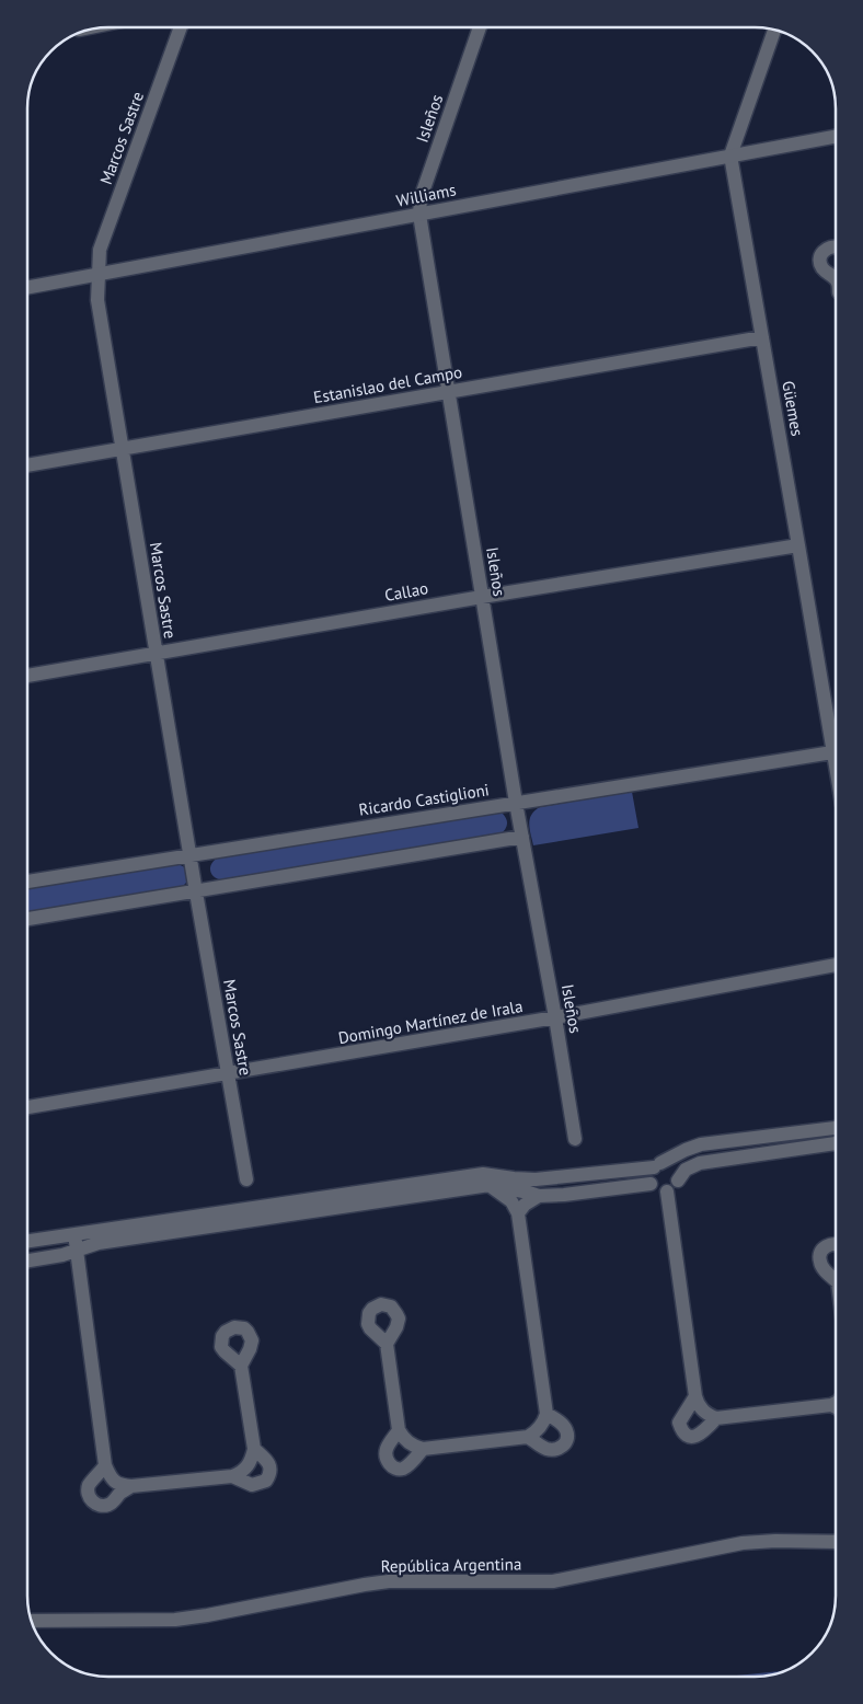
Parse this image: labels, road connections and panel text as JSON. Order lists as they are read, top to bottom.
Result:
{
  "streets": {
    "street": [
      "Isleños",
      "Marcos Sastre",
      "Williams",
      "Estanislao del Campo",
      "Güemes",
      "Callao",
      "Ricardo Castiglioni",
      "Domingo Martínez de Irala",
      "República Argentina"
    ]
  },
  "crossings": [
    ["Isleños", "Williams"],
    ["Isleños", "Estanislao del Campo"],
    ["Isleños", "Callao"],
    ["Isleños", "Ricardo Castiglioni"],
    ["Isleños", "Domingo Martínez de Irala"],
    ["Marcos Sastre", "Williams"],
    ["Marcos Sastre", "Estanislao del Campo"],
    ["Marcos Sastre", "Callao"],
    ["Marcos Sastre", "Ricardo Castiglioni"],
    ["Marcos Sastre", "Domingo Martínez de Irala"],
    ["Williams", "Güemes"],
    ["Estanislao del Campo", "Güemes"],
    ["Güemes", "Callao"],
    ["Güemes", "Ricardo Castiglioni"]
  ]
}
